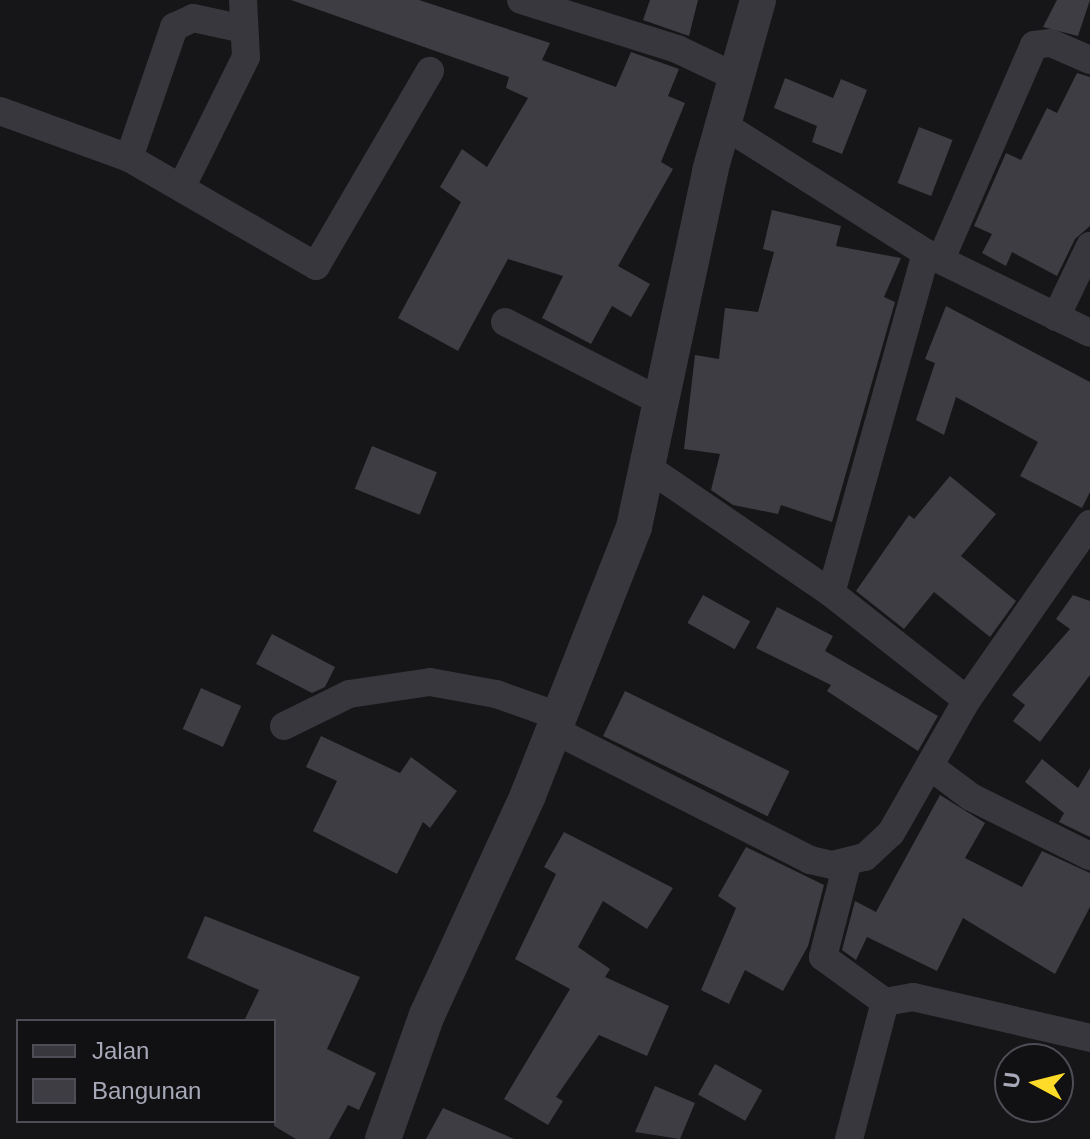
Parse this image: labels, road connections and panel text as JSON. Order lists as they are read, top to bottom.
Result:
{
  "legend": ["Jalan", "Bangunan"],
  "north": "left"
}
